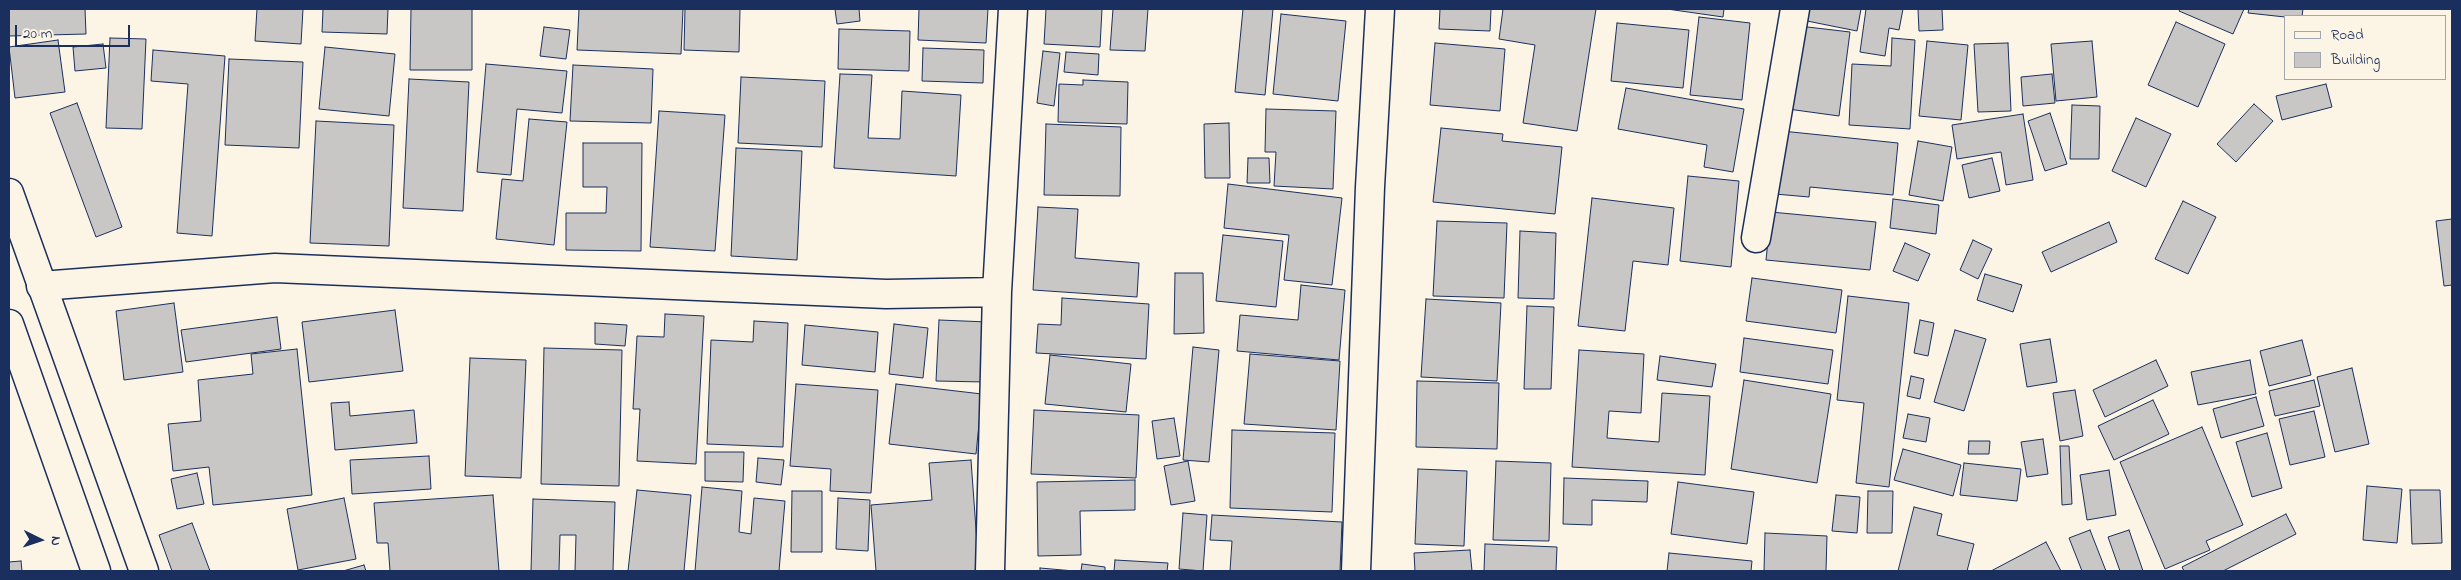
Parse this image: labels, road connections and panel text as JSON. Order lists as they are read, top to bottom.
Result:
{
  "legend": ["Road", "Building"],
  "scale_bar": "20 m",
  "north": "right"
}
